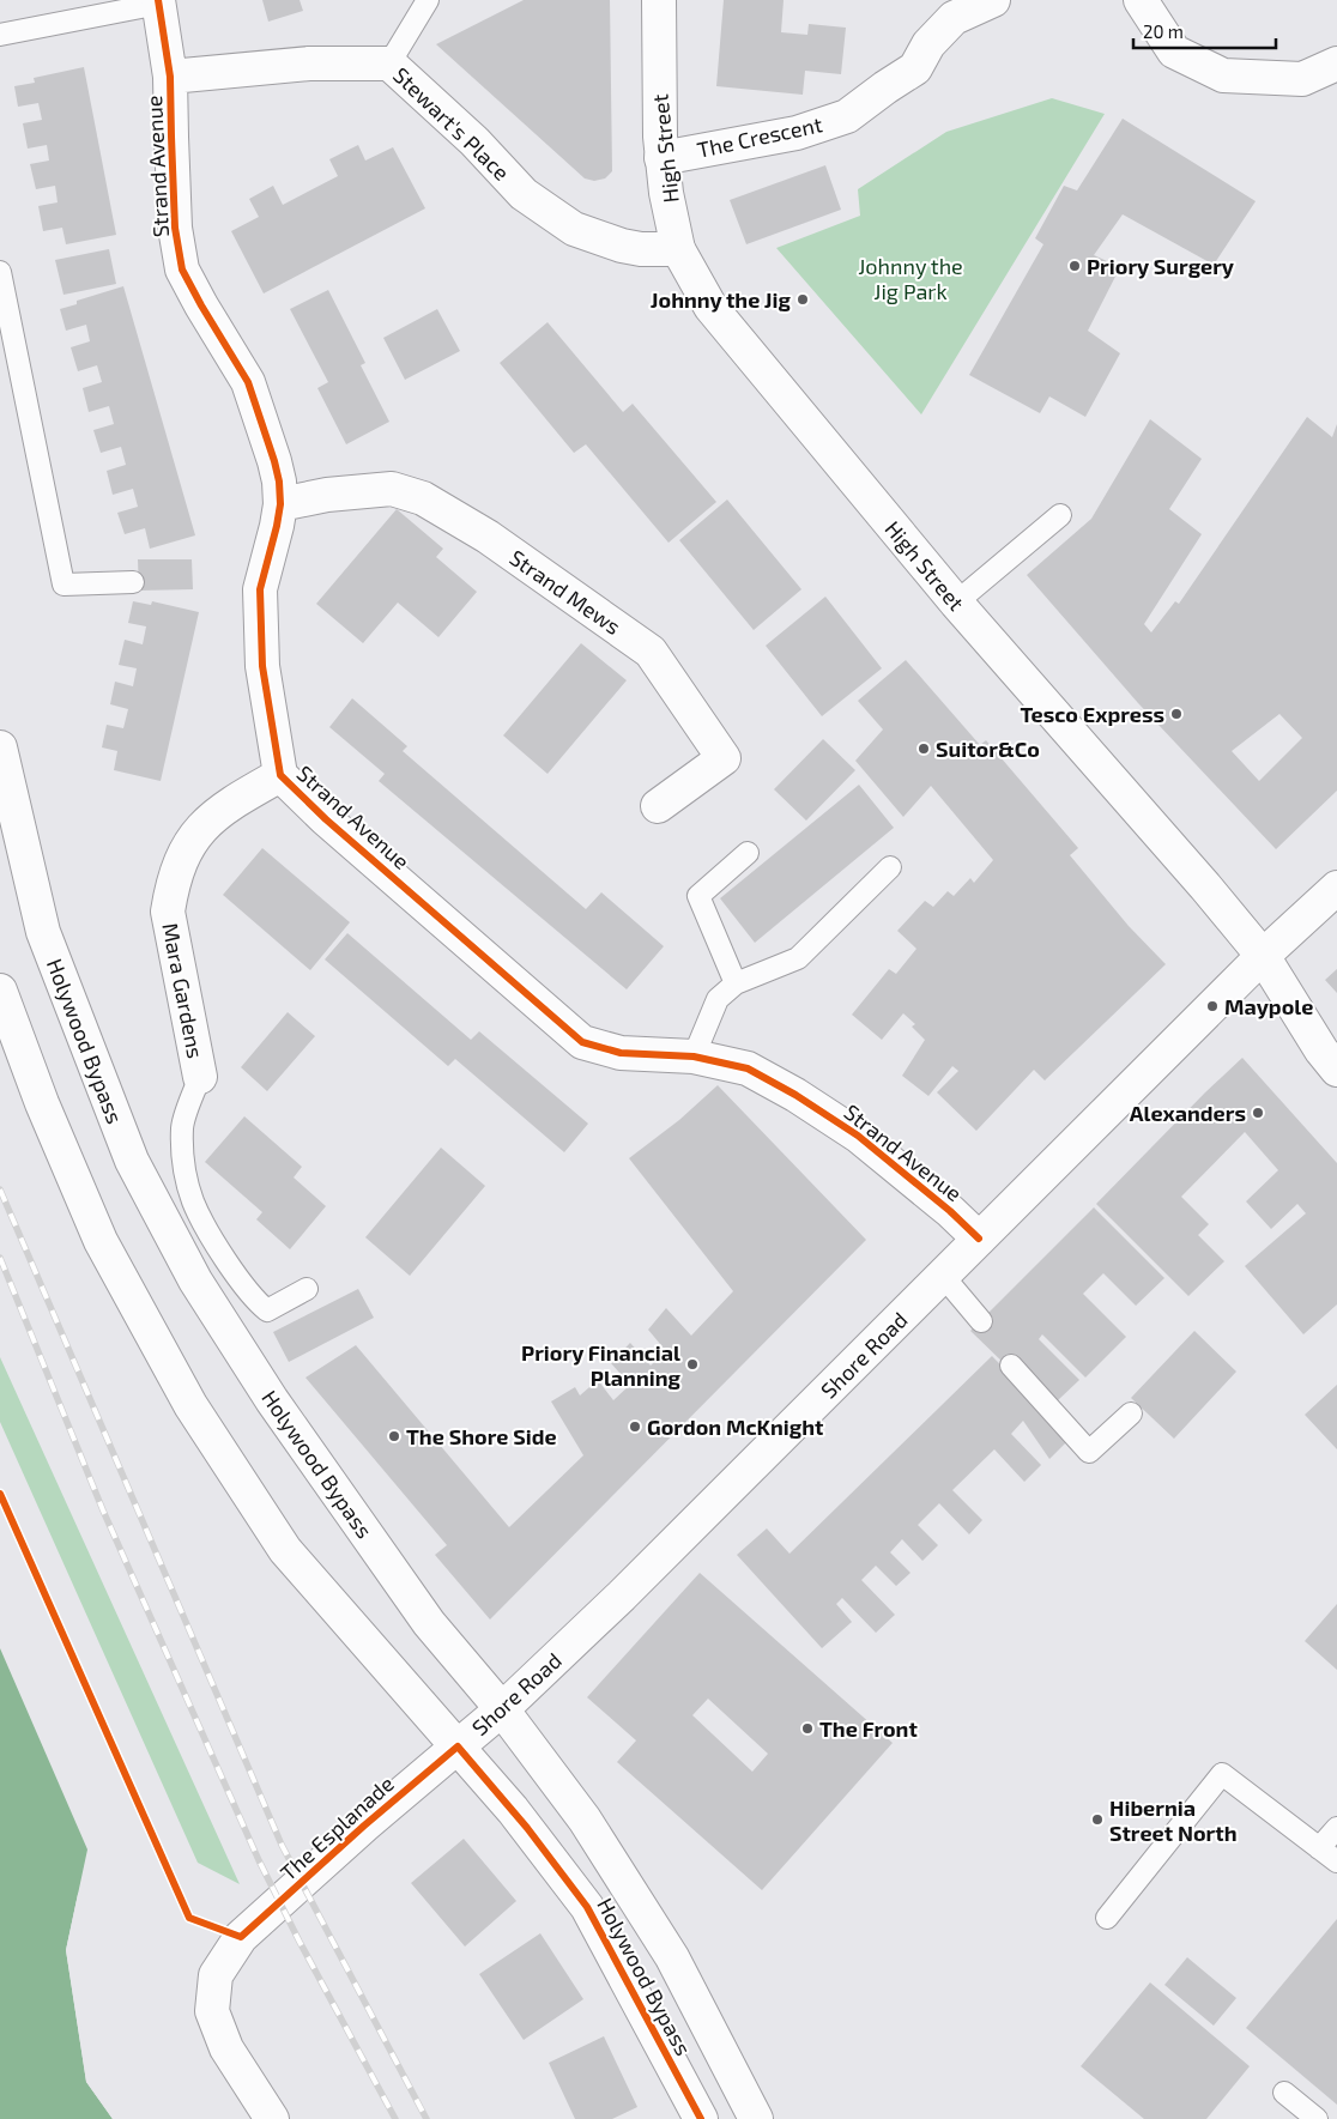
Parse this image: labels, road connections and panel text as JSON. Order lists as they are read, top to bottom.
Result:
{
  "streets": {
    "main road": [
      "Stewart's Place",
      "The Crescent",
      "High Street",
      "Strand Avenue",
      "Strand Mews",
      "Mara Gardens",
      "Holywood Bypass",
      "Shore Road",
      "The Esplanade"
    ]
  },
  "crossings": [
    ["Stewart's Place", "High Street"],
    ["Stewart's Place", "Strand Avenue"],
    ["The Crescent", "High Street"],
    ["High Street", "Shore Road"],
    ["Strand Avenue", "Strand Mews"],
    ["Strand Avenue", "Mara Gardens"],
    ["Strand Avenue", "Shore Road"],
    ["Holywood Bypass", "Shore Road"],
    ["Holywood Bypass", "The Esplanade"],
    ["Shore Road", "The Esplanade"]
  ],
  "parks": ["Johnny the Jig Park"],
  "places": [
    "Priory Surgery",
    "Johnny the Jig",
    "Tesco Express",
    "Suitor&Co",
    "Maypole",
    "Alexanders",
    "Priory Financial Planning",
    "Gordon McKnight",
    "The Shore Side",
    "The Front",
    "Hibernia Street North"
  ],
  "scale_bar": "20 m"
}
